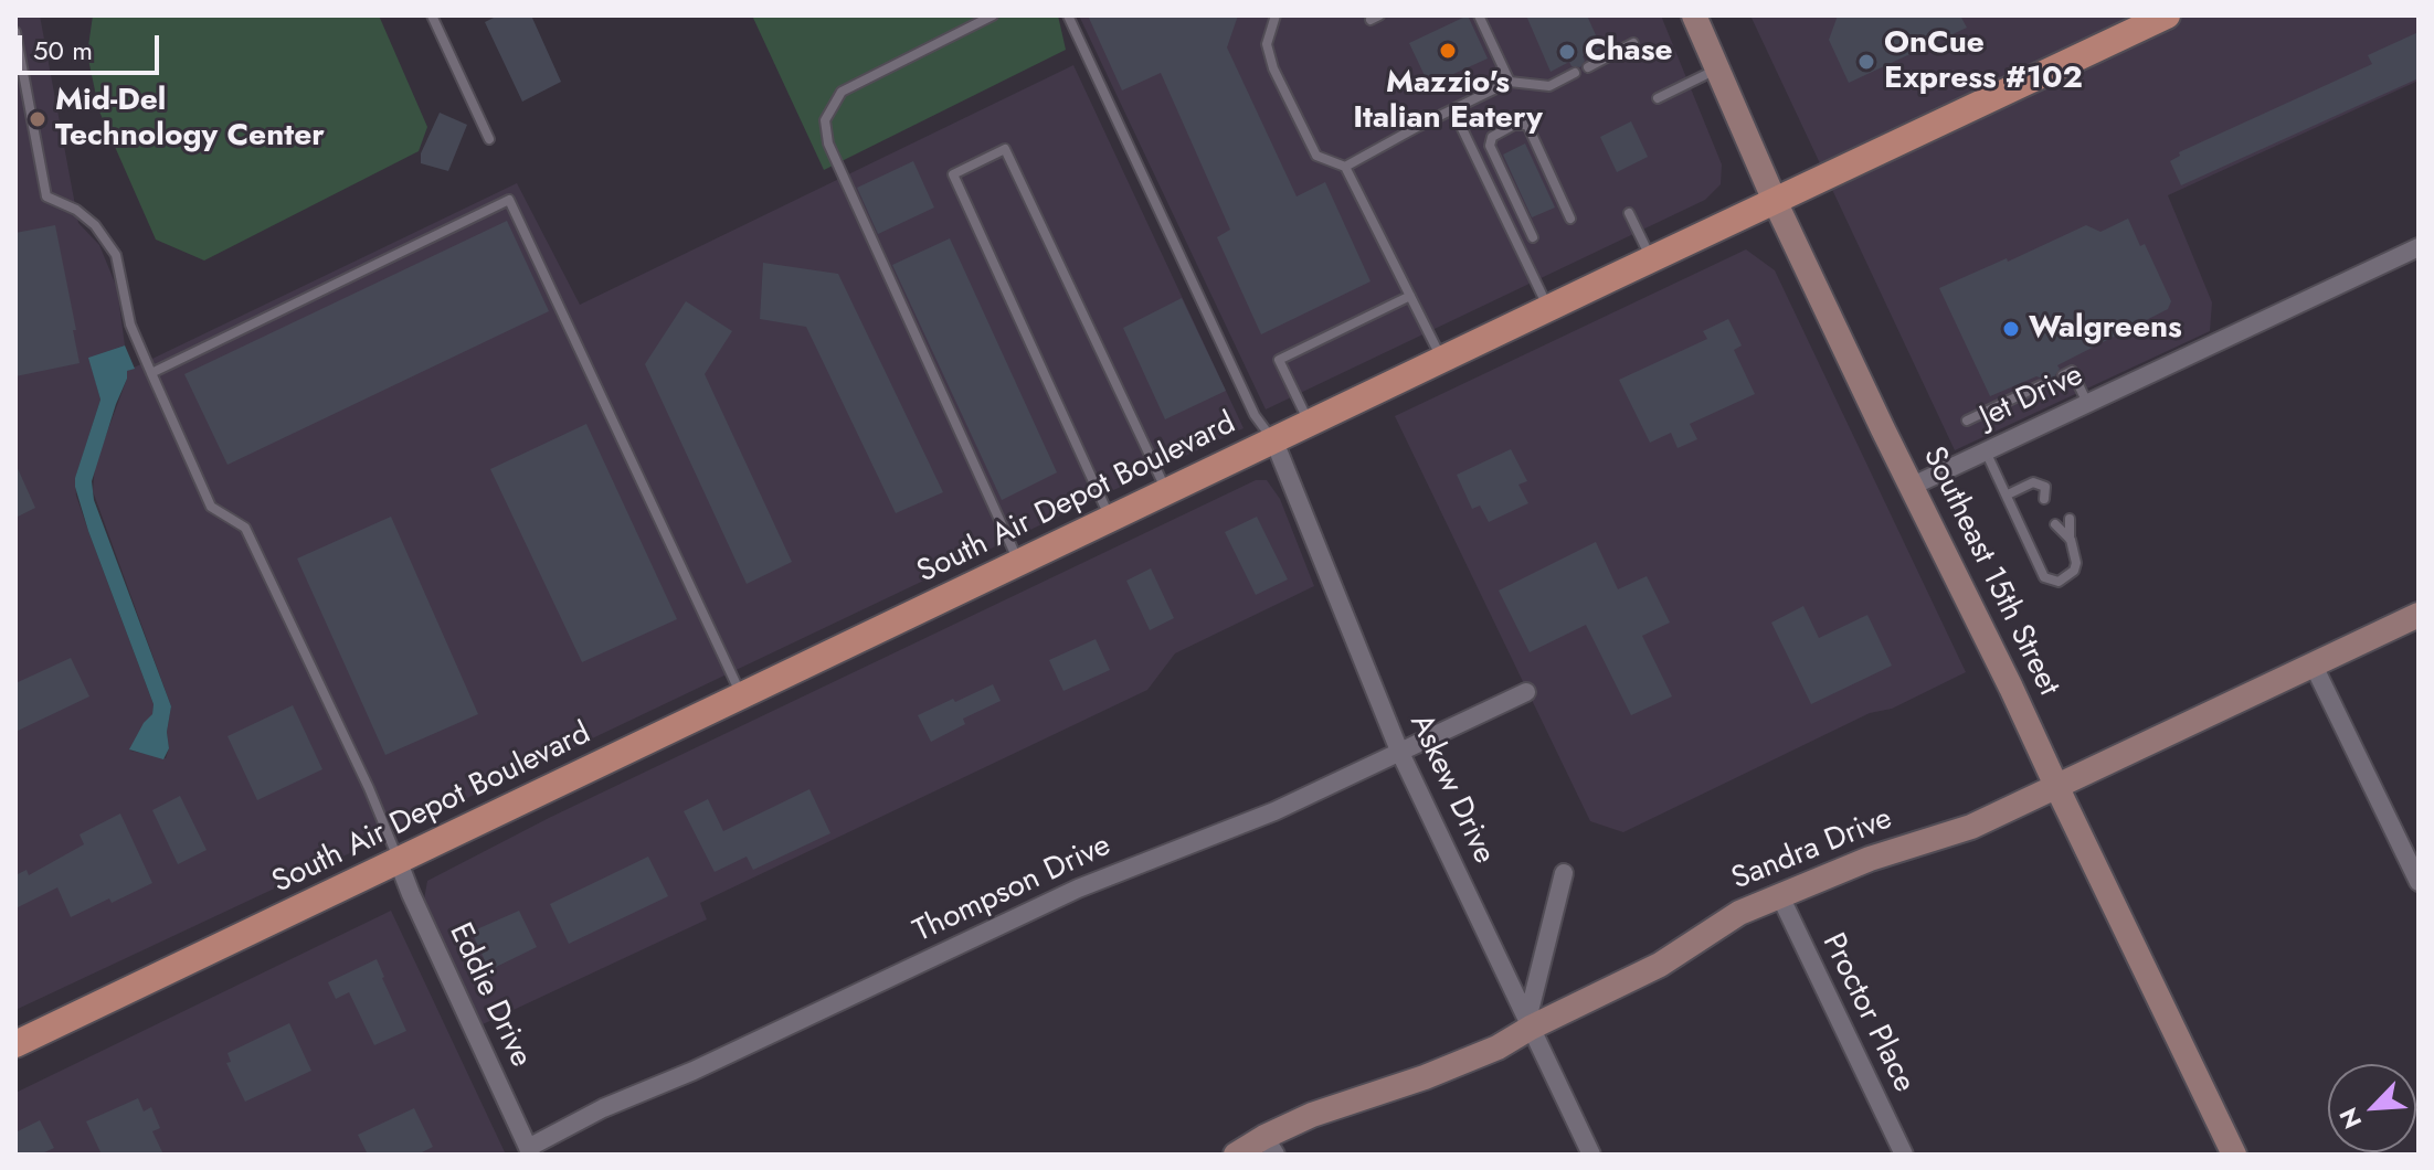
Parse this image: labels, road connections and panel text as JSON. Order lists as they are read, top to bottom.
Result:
{
  "streets": {
    "main road": ["South Air Depot Boulevard"],
    "street": [
      "Jet Drive",
      "Southeast 15th Street",
      "Askew Drive",
      "Sandra Drive",
      "Thompson Drive",
      "Eddie Drive",
      "Proctor Place"
    ]
  },
  "crossings": [
    ["Jet Drive", "Southeast 15th Street"],
    ["South Air Depot Boulevard", "Southeast 15th Street"],
    ["South Air Depot Boulevard", "Askew Drive"],
    ["South Air Depot Boulevard", "Eddie Drive"],
    ["Southeast 15th Street", "Sandra Drive"],
    ["Askew Drive", "Sandra Drive"],
    ["Askew Drive", "Thompson Drive"],
    ["Sandra Drive", "Proctor Place"],
    ["Thompson Drive", "Eddie Drive"]
  ],
  "places": [
    "Mazzio's Italian Eatery",
    "Chase",
    "OnCue Express #102",
    "Mid-Del Technology Center",
    "Walgreens"
  ],
  "scale_bar": "50 m",
  "north": "bottom left"
}
